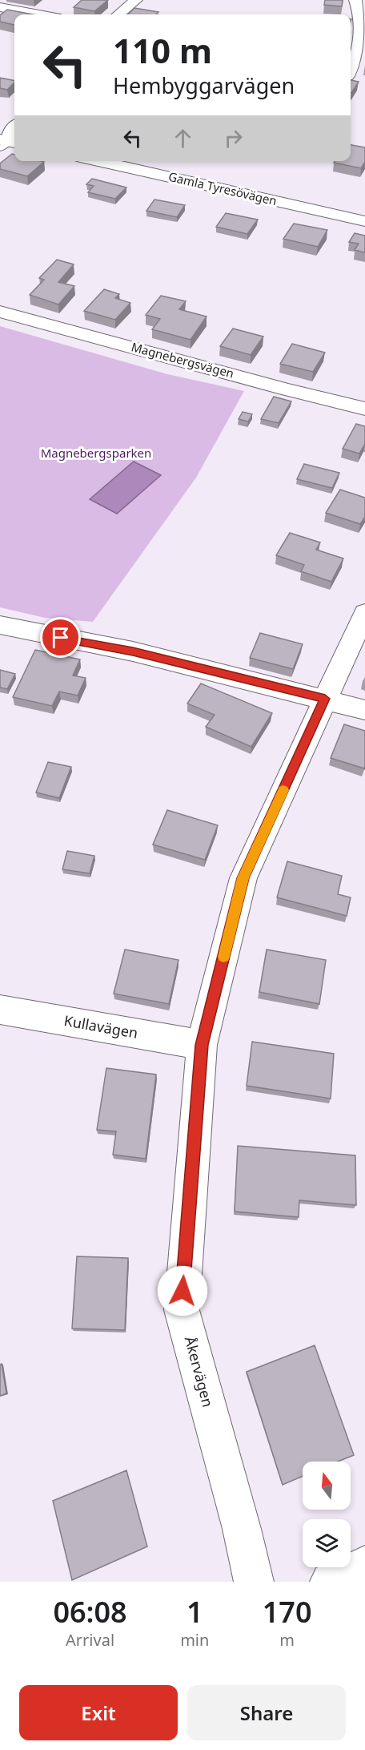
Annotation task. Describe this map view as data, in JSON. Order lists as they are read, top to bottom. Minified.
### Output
{"streets":{"street":["Gamla Tyresövägen","Magnebergsvägen","Kullavägen","Åkervägen"]},"crossings":[["Kullavägen","Åkervägen"]],"parks":["Magnebergsparken"],"north":"top","page":{"turn":["110 m","Hembyggarvägen"],"eta":["06:08","Arrival","1","min","170","m"],"buttons":["Exit","Share"]}}
